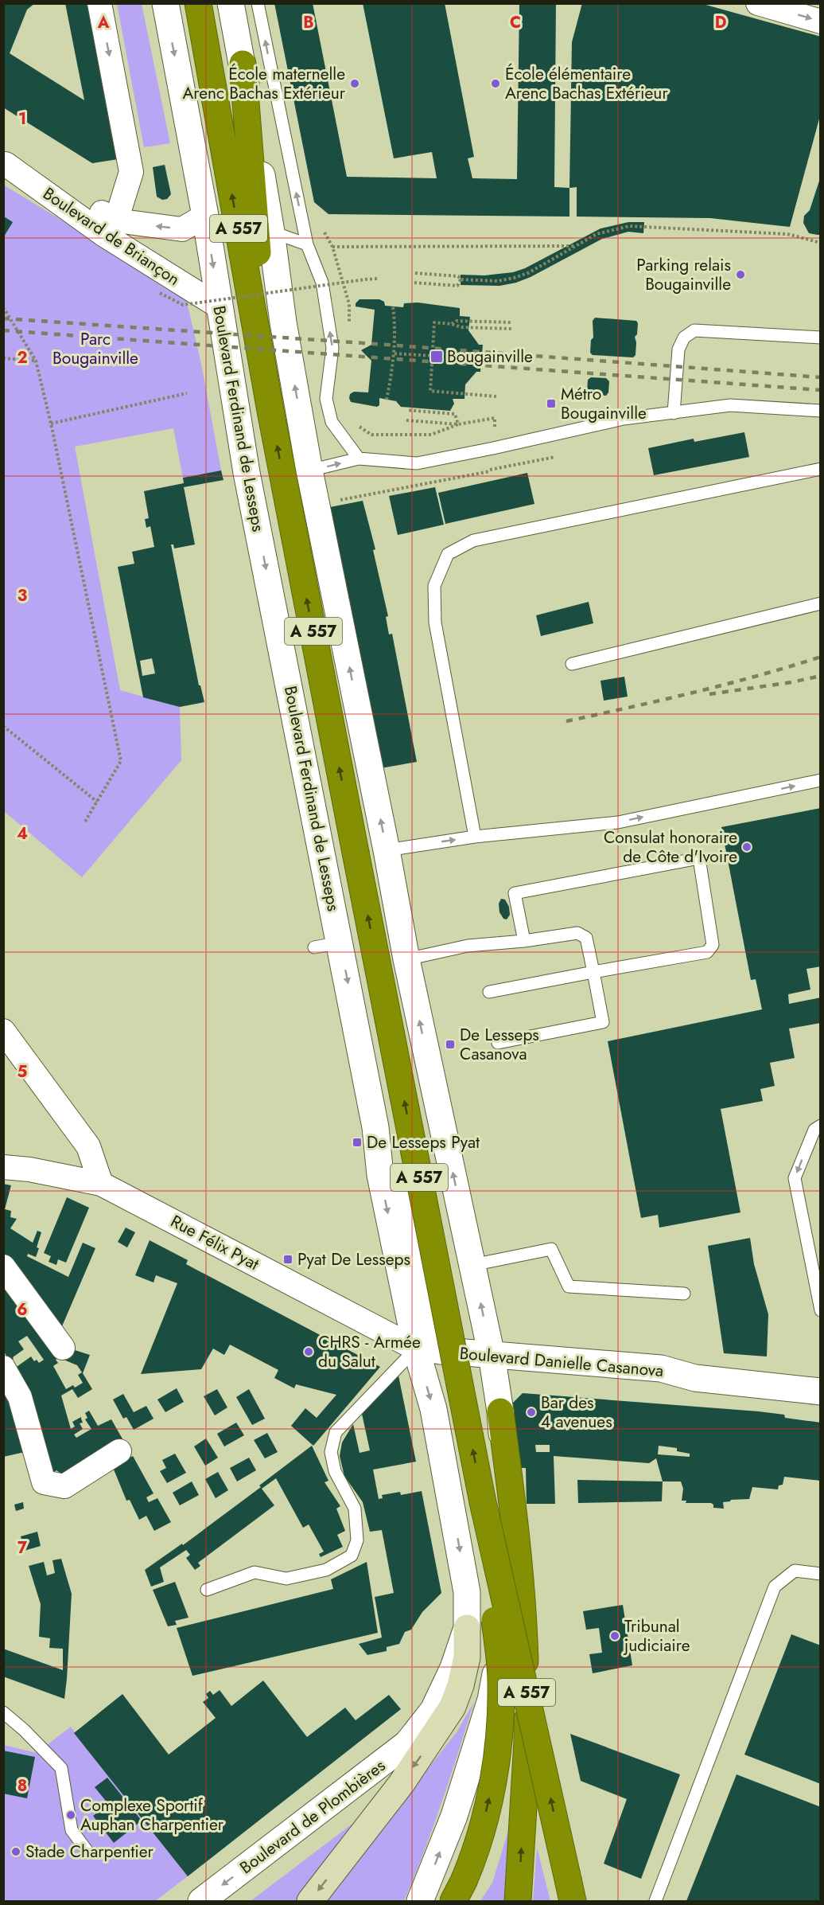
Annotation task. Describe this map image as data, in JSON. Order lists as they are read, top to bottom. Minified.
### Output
{"streets":{"highway":["A 557"],"street":["Boulevard de Briançon","Boulevard Ferdinand de Lesseps","Rue Félix Pyat","Boulevard Danielle Casanova","Boulevard de Plombières"]},"crossings":[["Boulevard de Briançon","Boulevard Ferdinand de Lesseps"],["Boulevard Ferdinand de Lesseps","Rue Félix Pyat"],["Boulevard Ferdinand de Lesseps","Boulevard Danielle Casanova"],["Boulevard Ferdinand de Lesseps","Boulevard de Plombières"],["Rue Félix Pyat","Boulevard Danielle Casanova"]],"one_way":["Boulevard de Plombières"],"parks":["Parc Bougainville"],"places":{"other":["École maternelle Arenc Bachas Extérieur","École élémentaire Arenc Bachas Extérieur","Parking relais Bougainville","Consulat honoraire de Côte d'Ivoire","CHRS - Armée du Salut","Bar des 4 avenues","Tribunal judiciaire","Complexe Sportif Auphan Charpentier","Stade Charpentier"],"transit":["Bougainville","Métro Bougainville","De Lesseps Casanova","De Lesseps Pyat","Pyat De Lesseps"]},"grid":{"columns":["A","B","C","D"],"rows":["1","2","3","4","5","6","7","8"]}}
